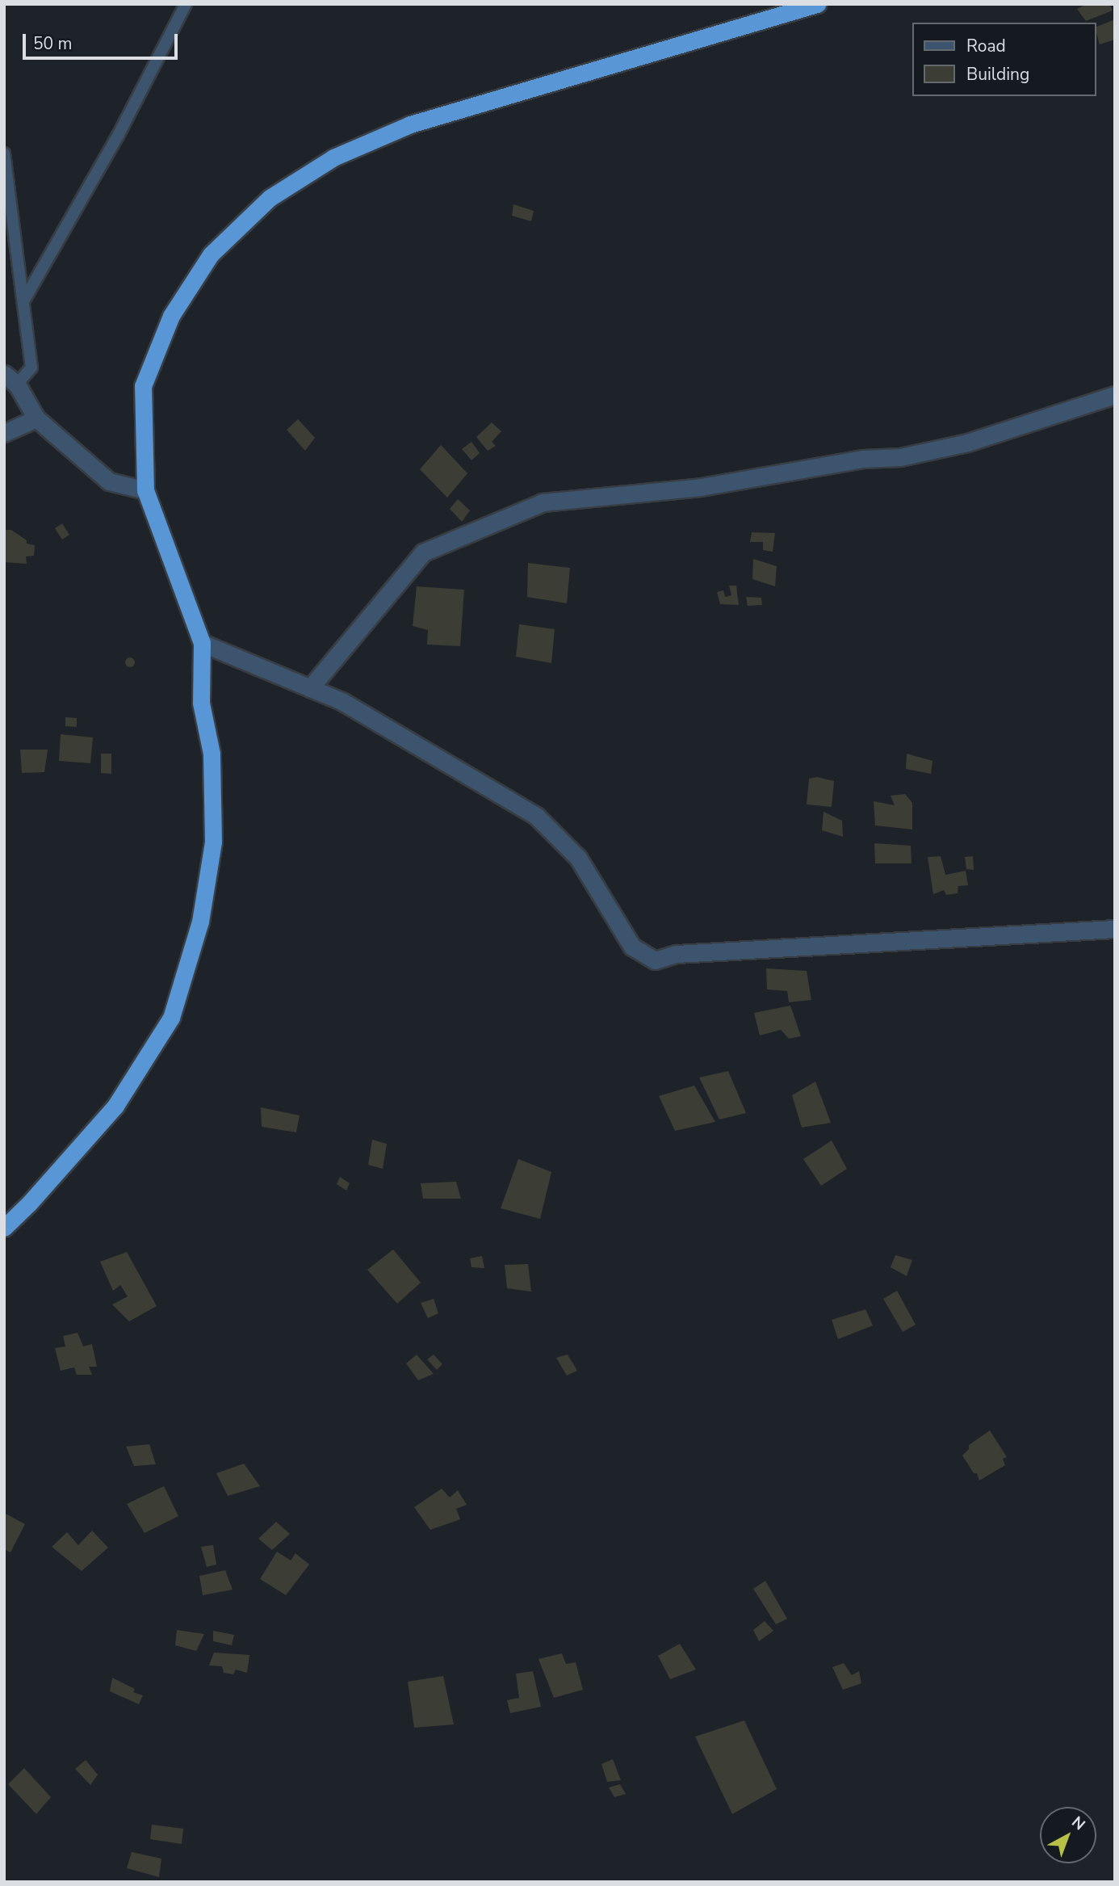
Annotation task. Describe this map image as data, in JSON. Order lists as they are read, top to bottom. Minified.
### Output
{"legend":["Road","Building"],"scale_bar":"50 m","north":"top right"}
